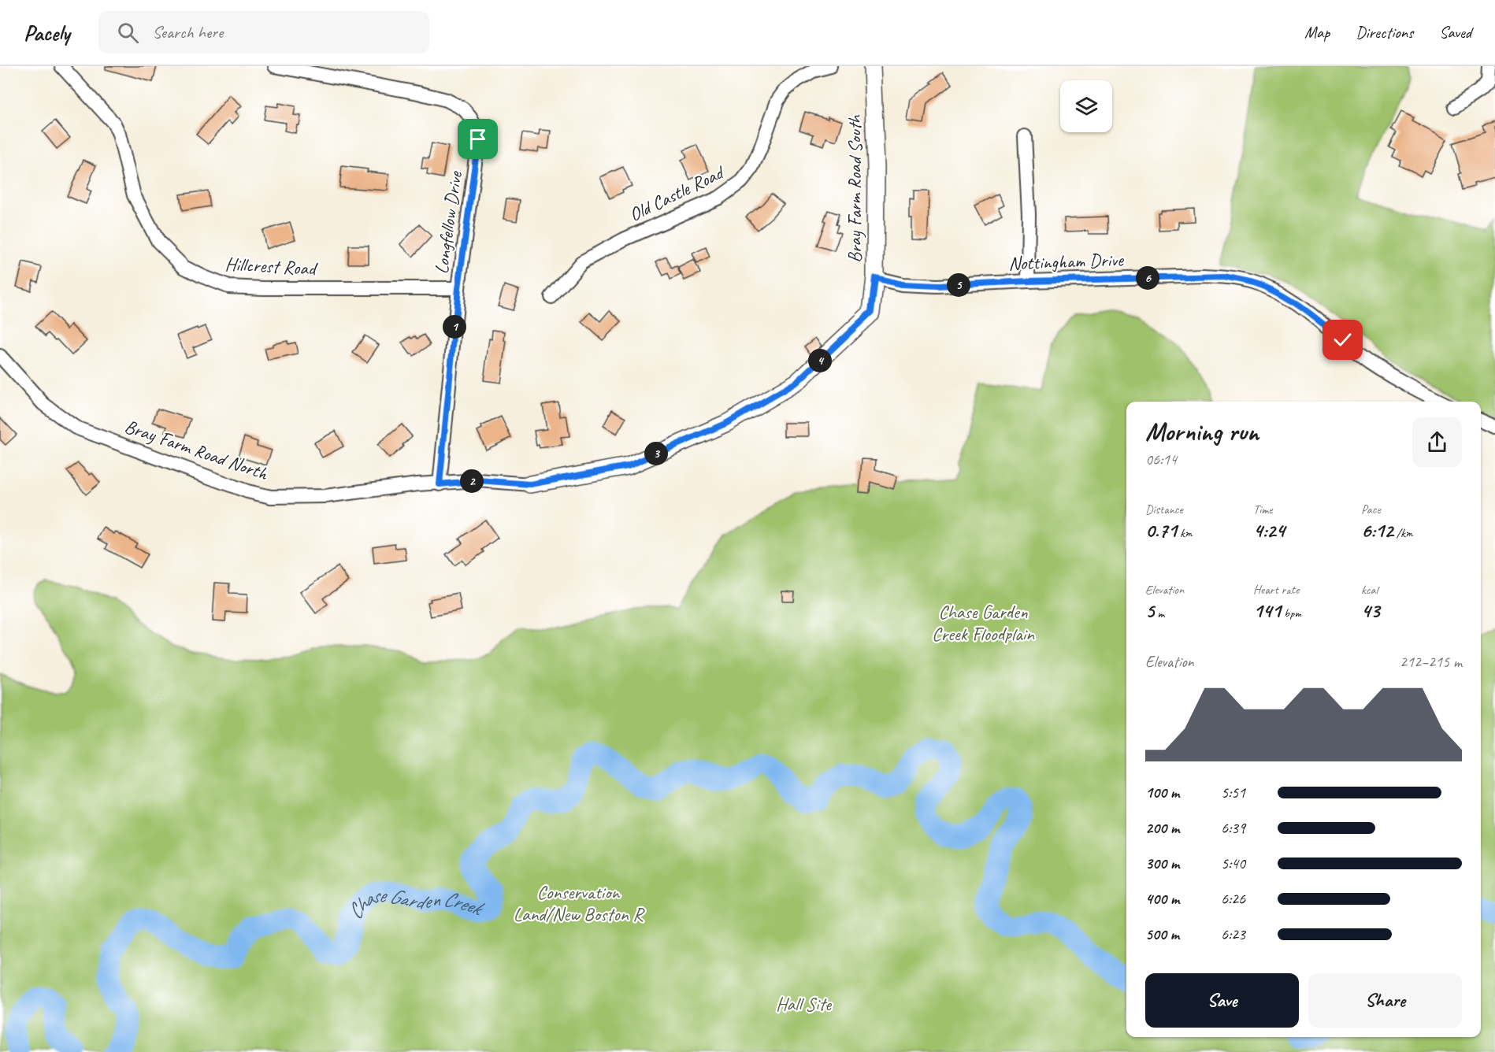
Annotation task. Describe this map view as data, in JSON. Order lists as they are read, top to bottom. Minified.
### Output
{"streets":{"street":["Bray Farm Road South","Old Castle Road","Longfellow Drive","Nottingham Drive","Hillcrest Road","Bray Farm Road North"]},"crossings":[["Bray Farm Road South","Nottingham Drive"],["Bray Farm Road South","Bray Farm Road North"],["Longfellow Drive","Hillcrest Road"],["Longfellow Drive","Bray Farm Road North"]],"water":["Chase Garden Creek"],"parks":["Chase Garden Creek Floodplain","Conservation Land/New Boston R","Hall Site"],"page":{"header":"Pacely","search":"Search here","nav":["Map","Directions","Saved"],"pins":["6","5","1","4","3","2"],"heading":["Morning run","06:14"],"stats":[["Distance","0.71 km"],["Time","4:24"],["Pace","6:12 /km"],["Elevation","5 m"],["Heart rate","141 bpm"],["kcal","43"]],"chart":["Elevation","212–215 m"],"list":[{"name":"100 m","note":"5:51"},{"name":"200 m","note":"6:39"},{"name":"300 m","note":"5:40"},{"name":"400 m","note":"6:26"},{"name":"500 m","note":"6:23"}],"buttons":["Save","Share"]}}
